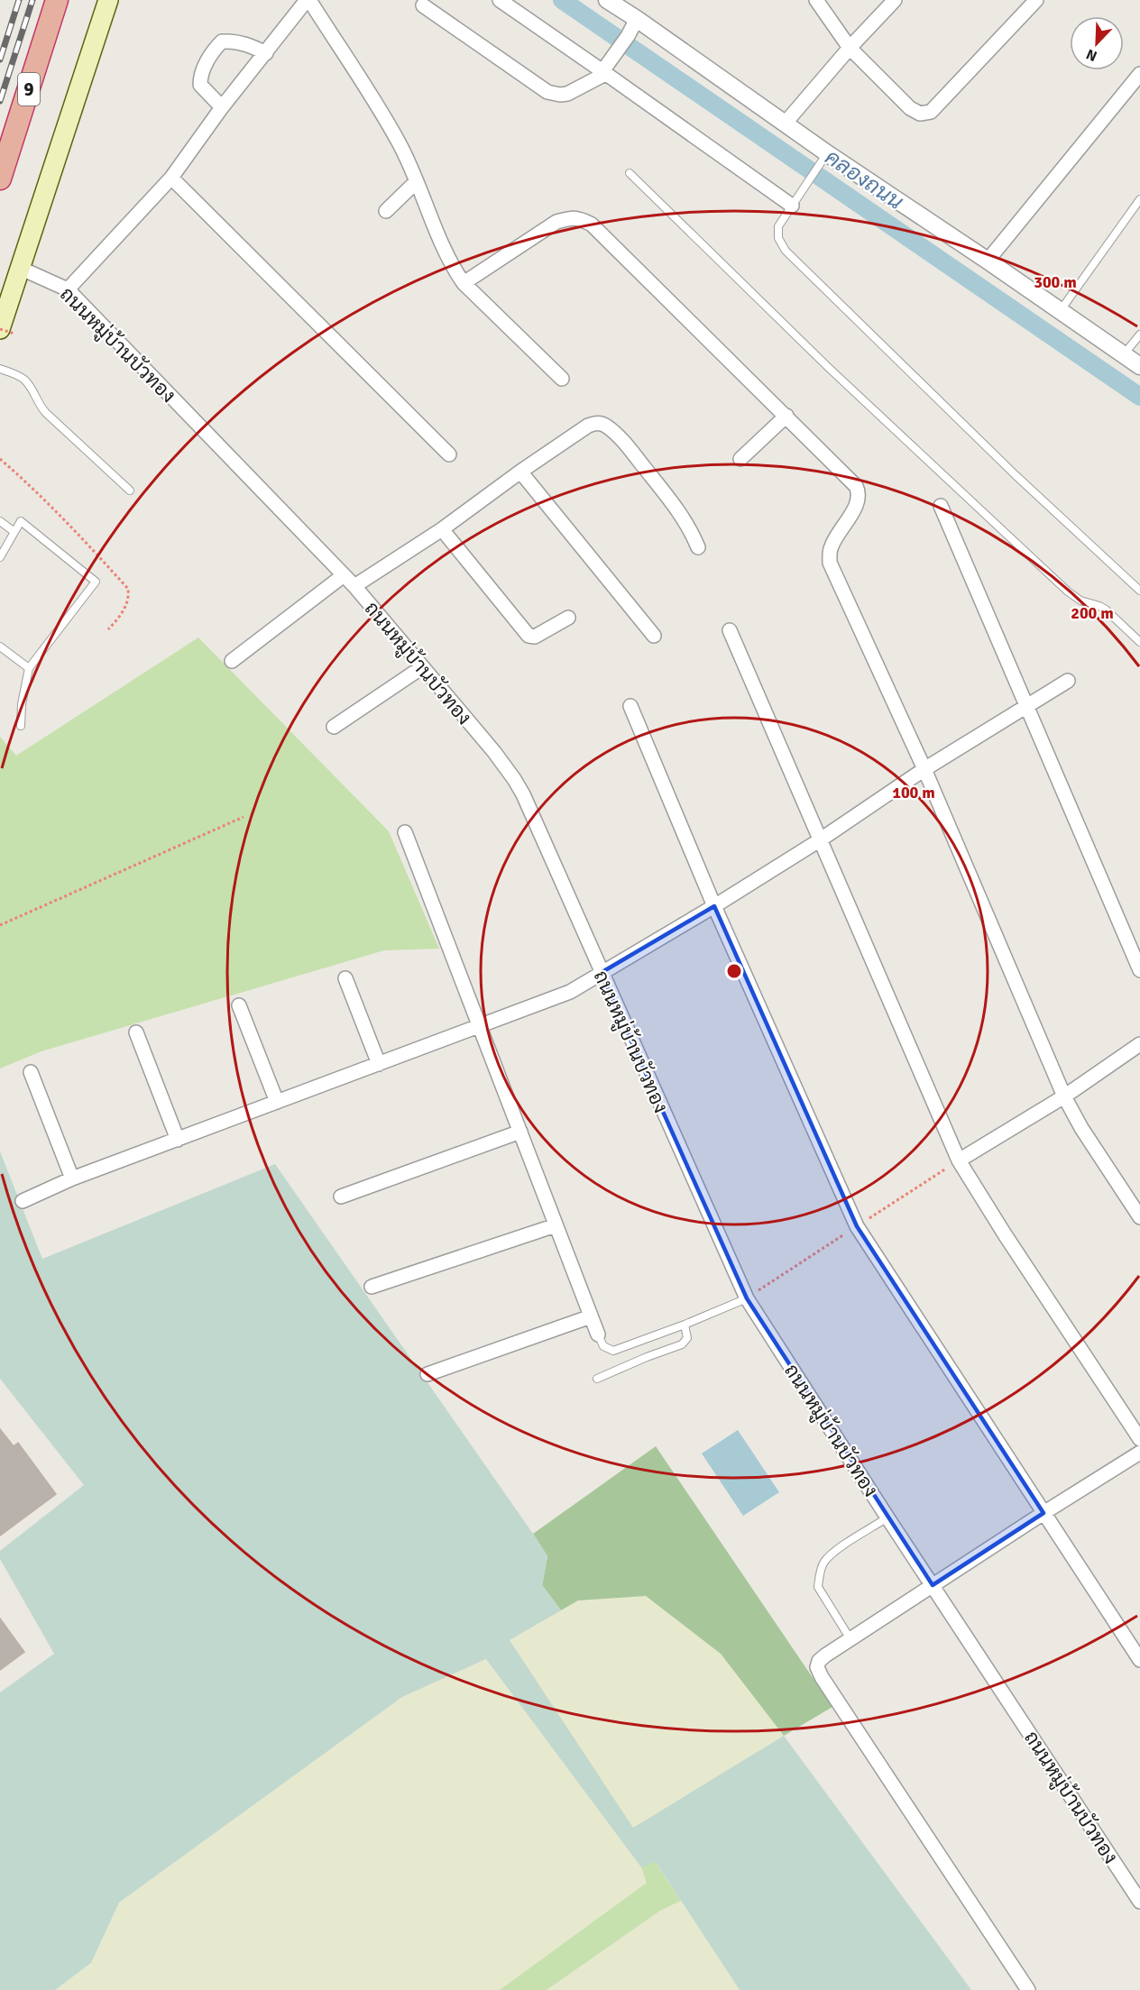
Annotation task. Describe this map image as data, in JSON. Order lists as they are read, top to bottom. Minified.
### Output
{"streets":{"highway":["9"],"street":["ถนนหมู่บ้านบัวทอง"]},"water":["คลองถนน"],"north":"bottom left","rings":["300 m","200 m","100 m"]}
